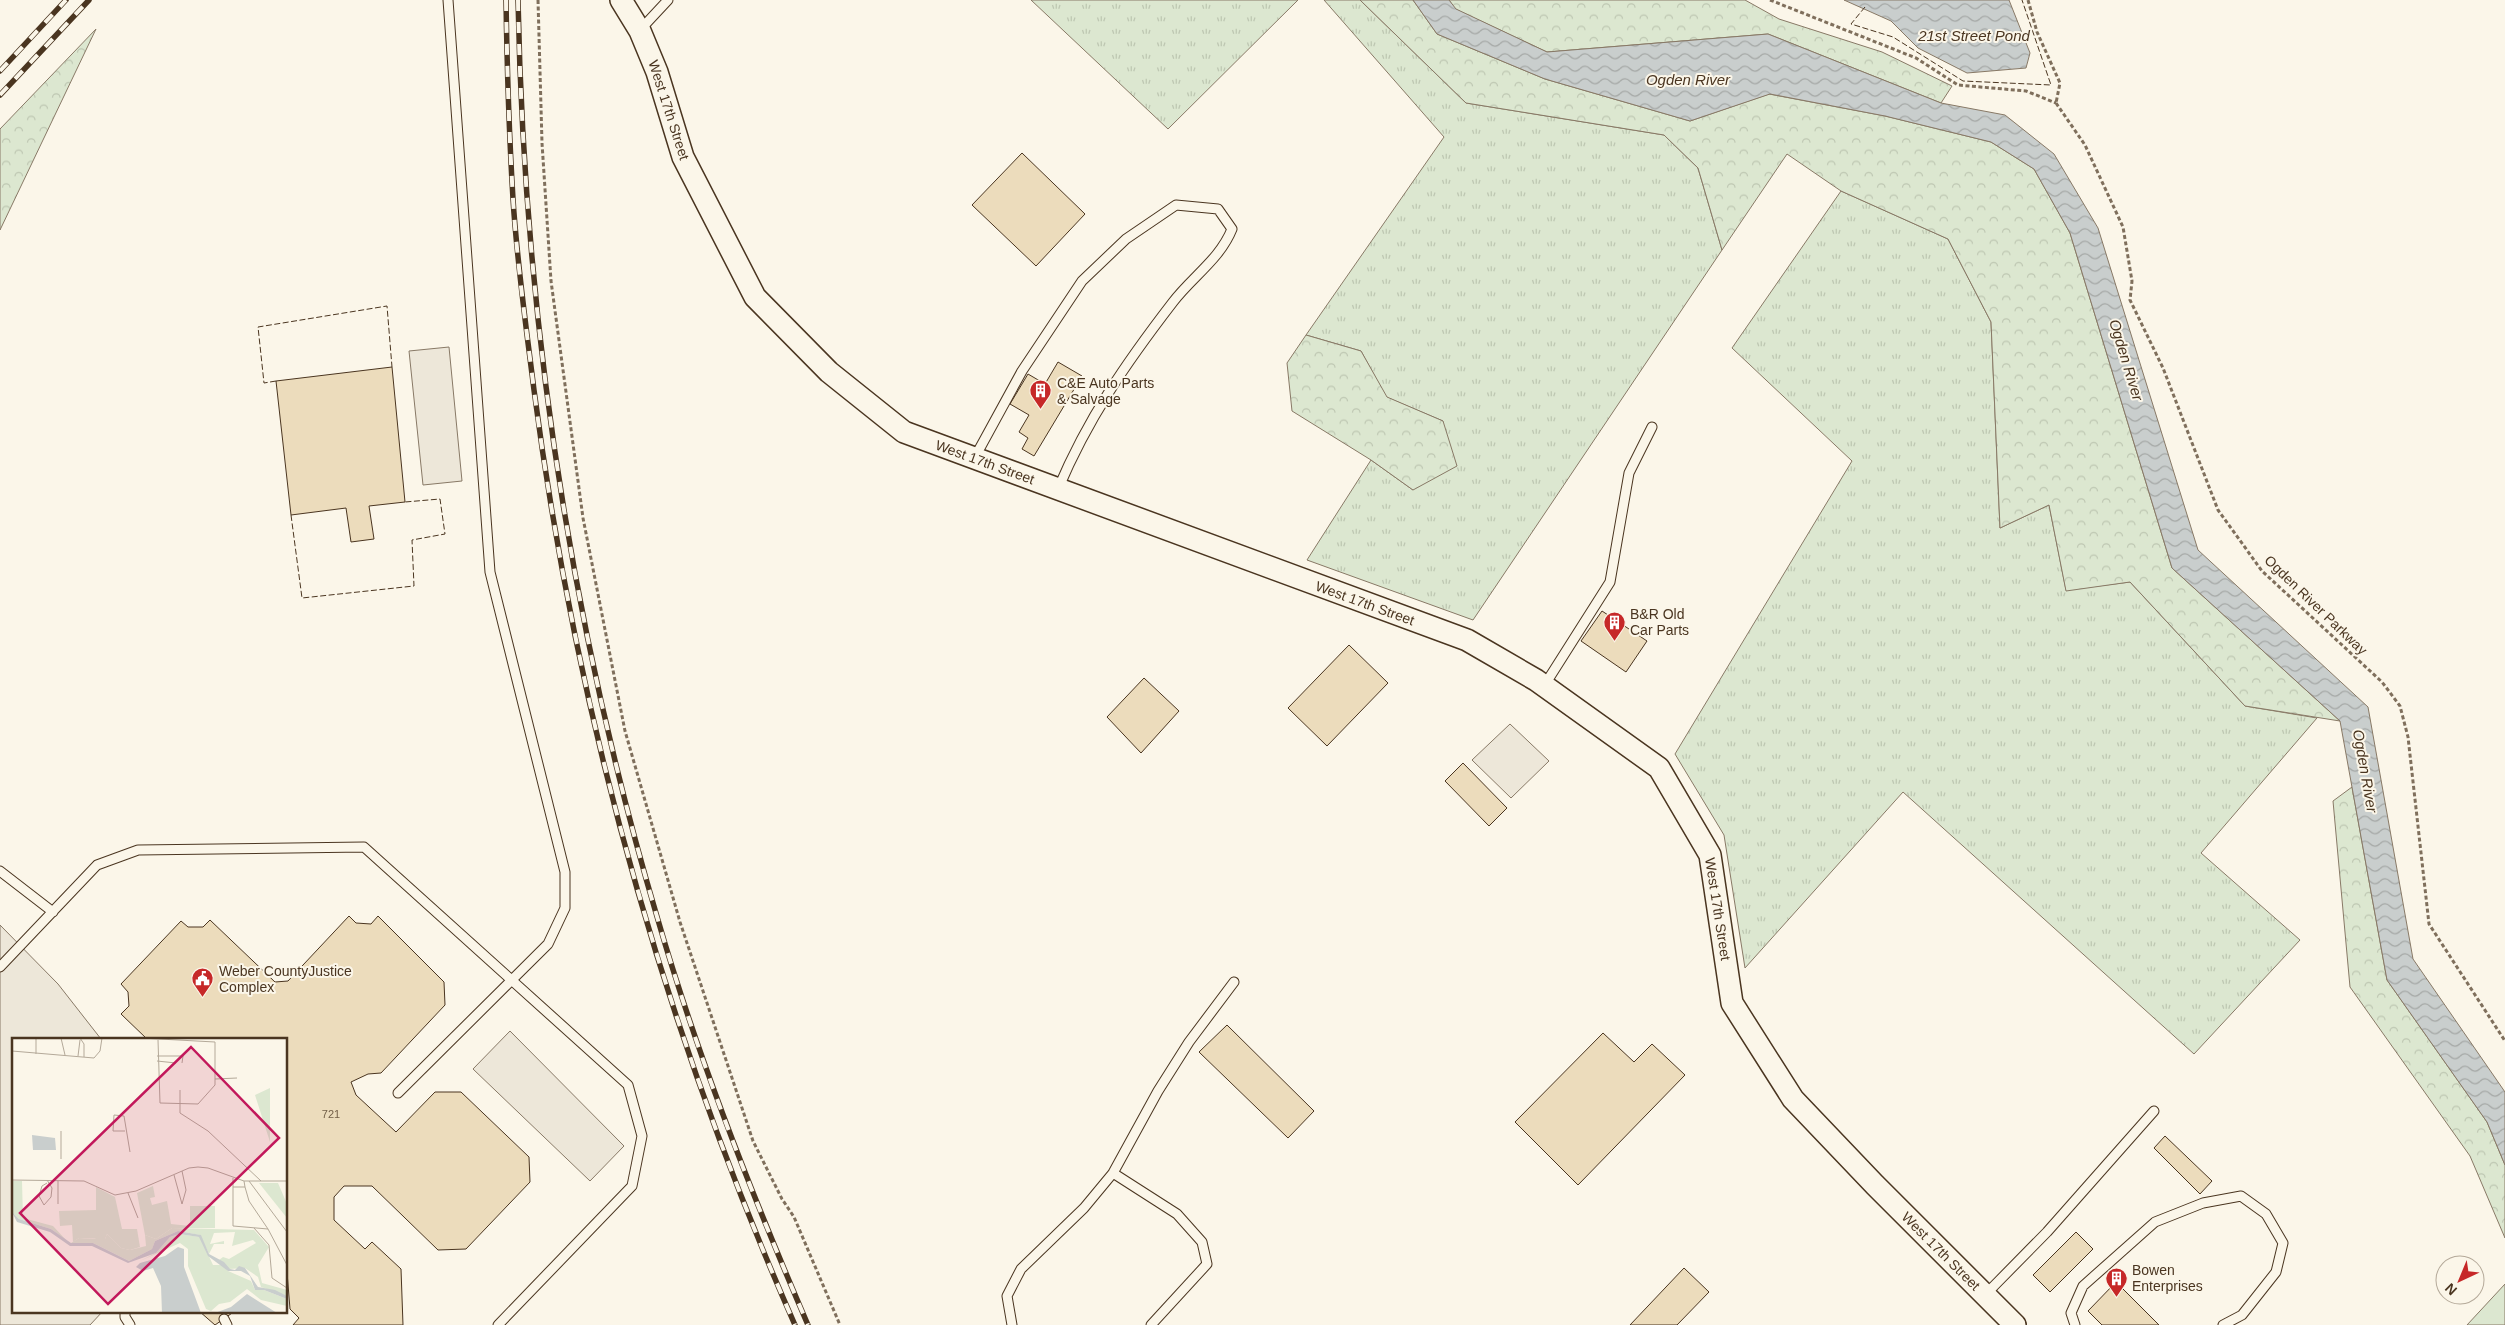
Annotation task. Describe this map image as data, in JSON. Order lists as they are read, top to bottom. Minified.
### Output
{"streets":{"street":["West 17th Street"],"path":["Ogden River Parkway"]},"water":["21st Street Pond","Ogden River"],"places":{"building":["C&E Auto Parts & Salvage","B&R Old Car Parts","Bowen Enterprises"],"public building":["Weber CountyJustice Complex"]},"house_numbers":["721"],"north":"bottom left"}
